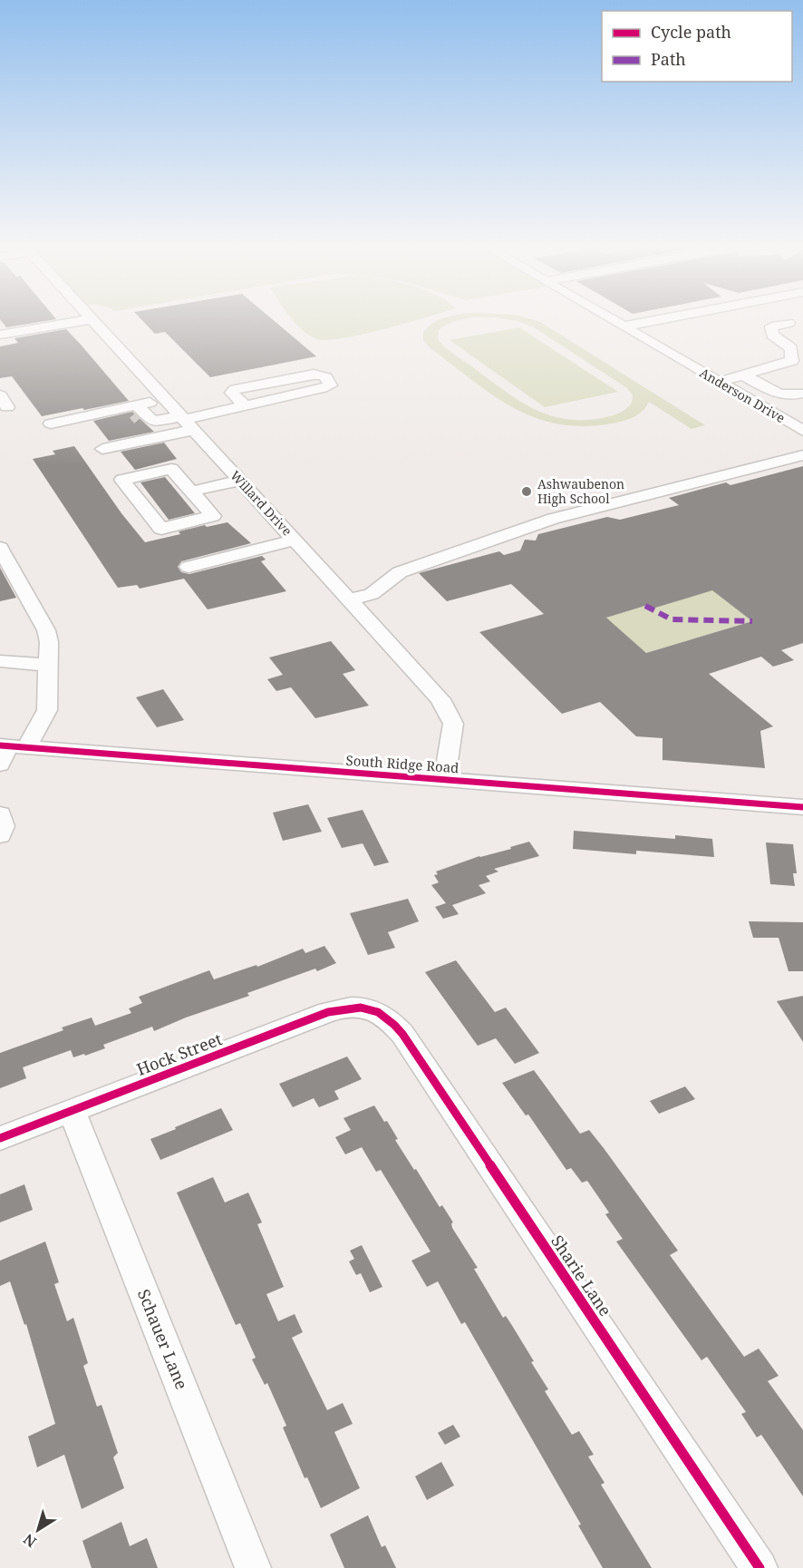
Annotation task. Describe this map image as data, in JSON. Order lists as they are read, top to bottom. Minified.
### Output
{"streets":{"street":["Anderson Drive","Willard Drive","South Ridge Road","Hock Street","Sharie Lane","Schauer Lane"]},"crossings":[["Willard Drive","South Ridge Road"],["Hock Street","Sharie Lane"],["Hock Street","Schauer Lane"]],"places":["Ashwaubenon High School"],"legend":["Cycle path","Path"],"north":"bottom left"}
